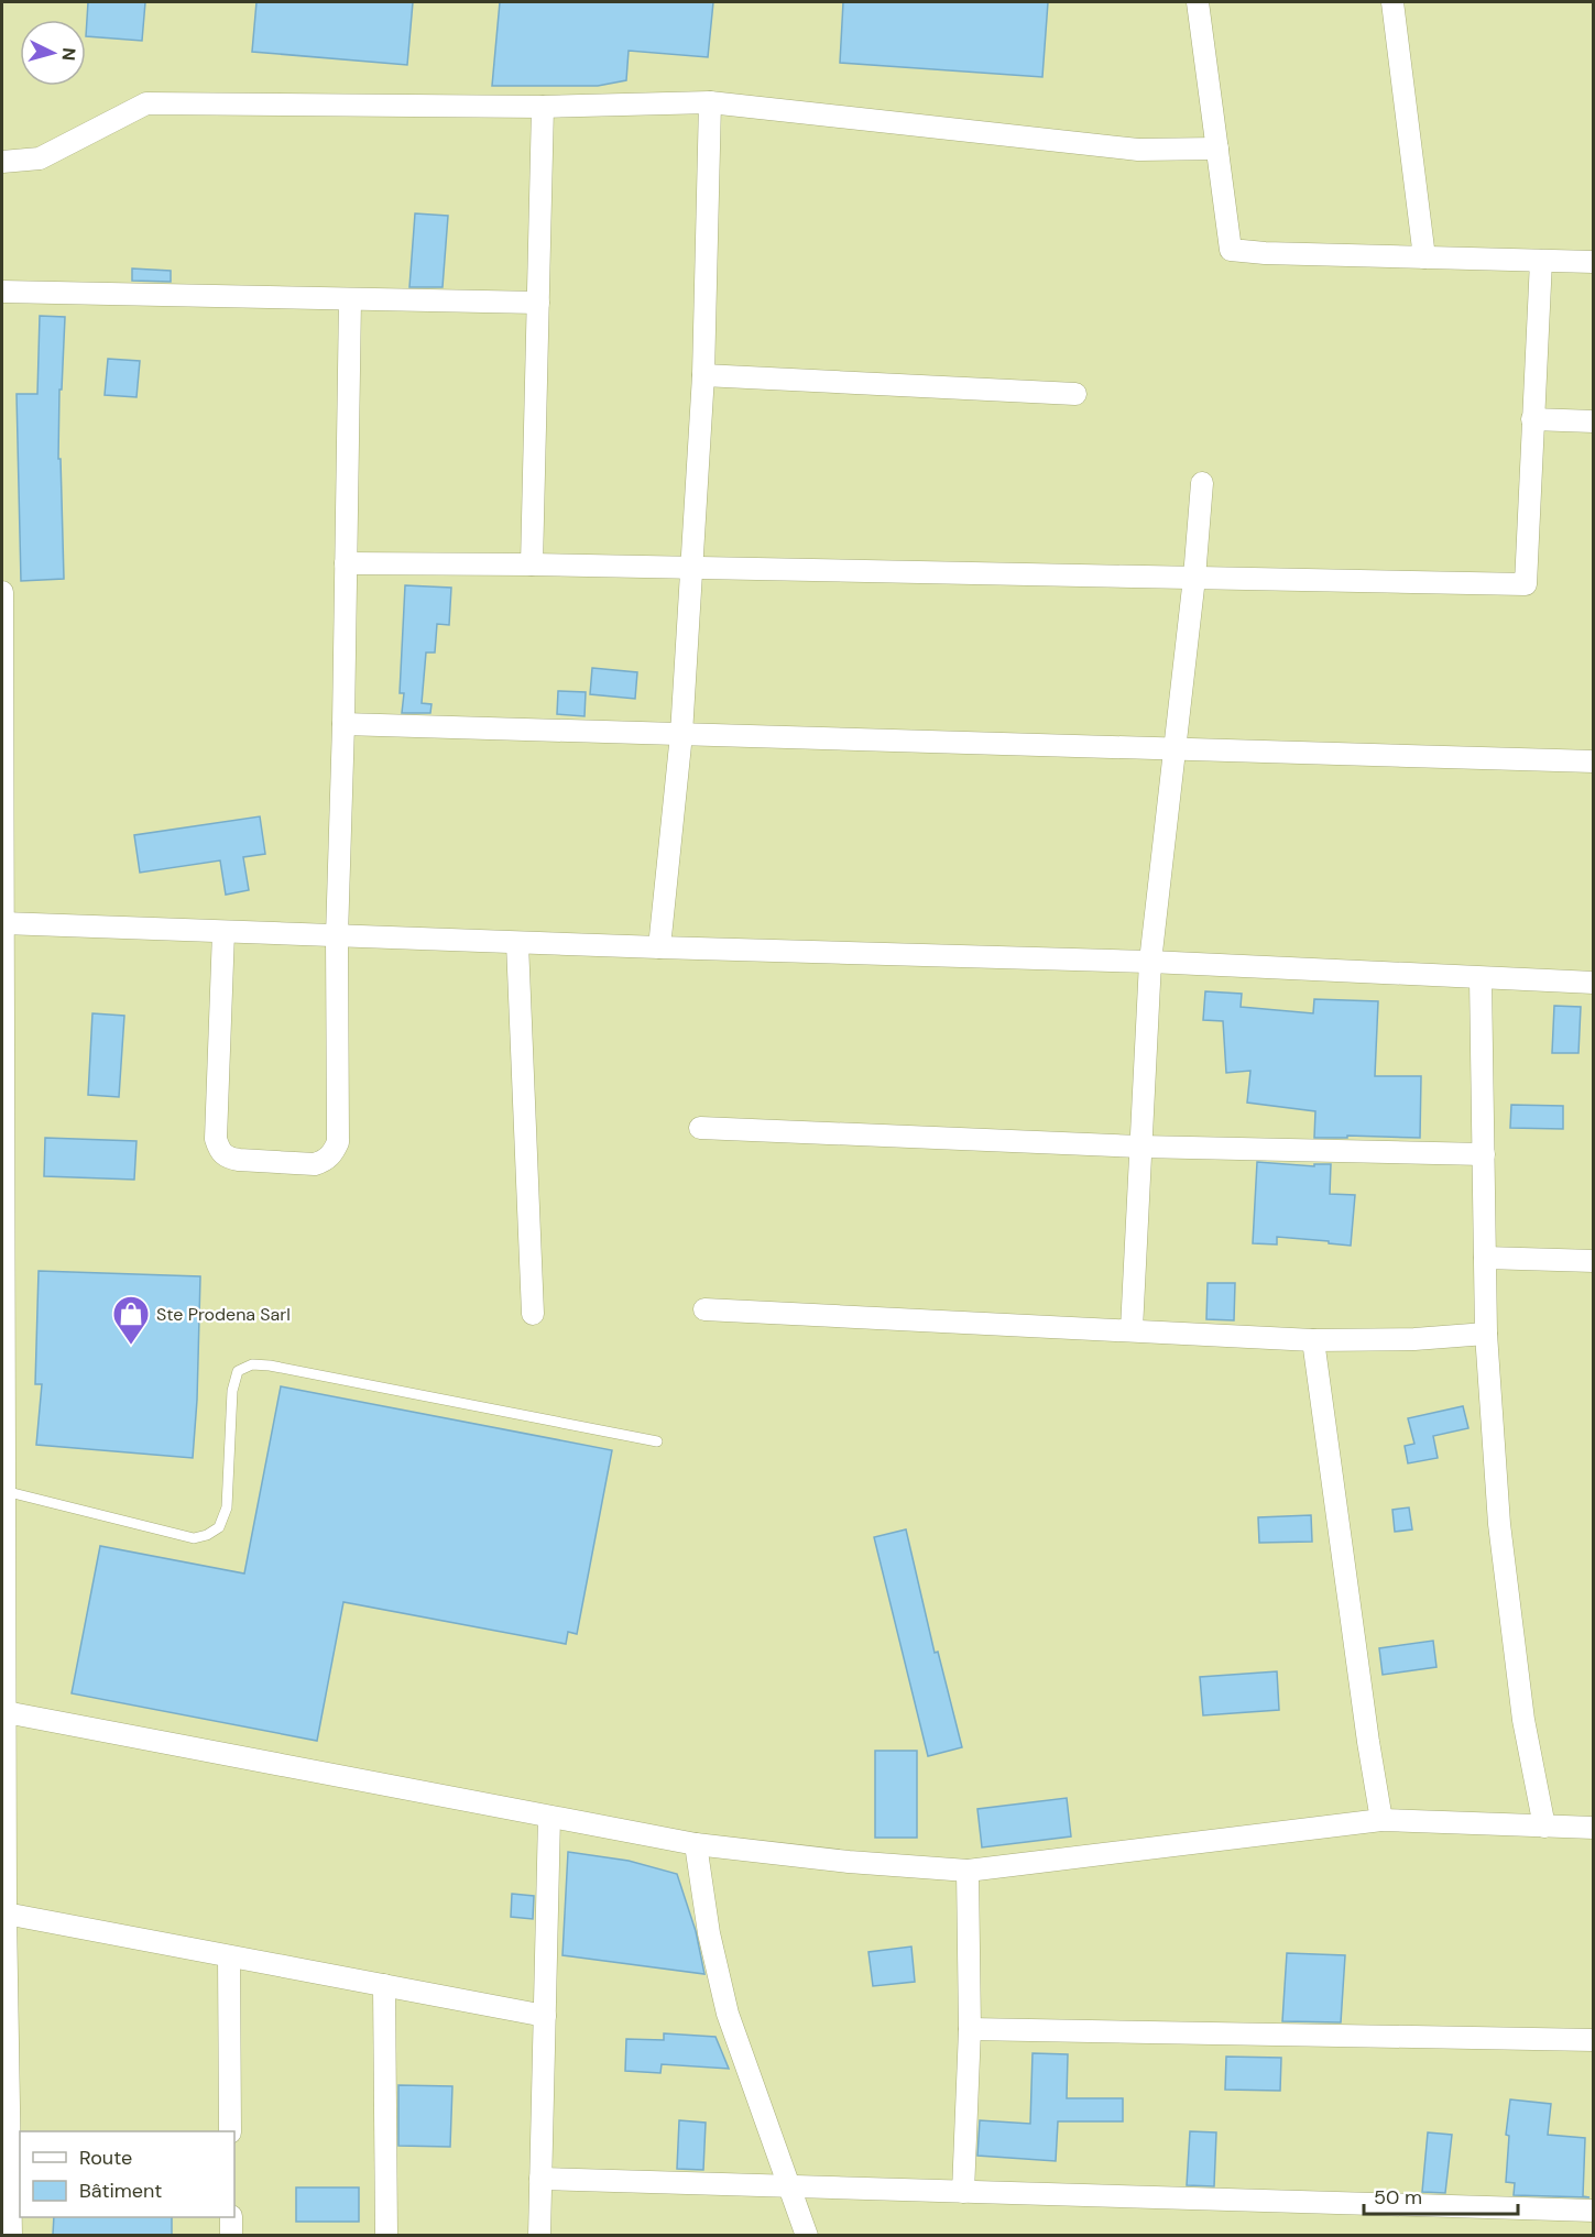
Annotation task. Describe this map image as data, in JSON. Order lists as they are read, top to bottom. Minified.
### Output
{"places":{"shop":["Ste Prodena Sarl"]},"legend":["Route","Bâtiment"],"scale_bar":"50 m","north":"right"}
